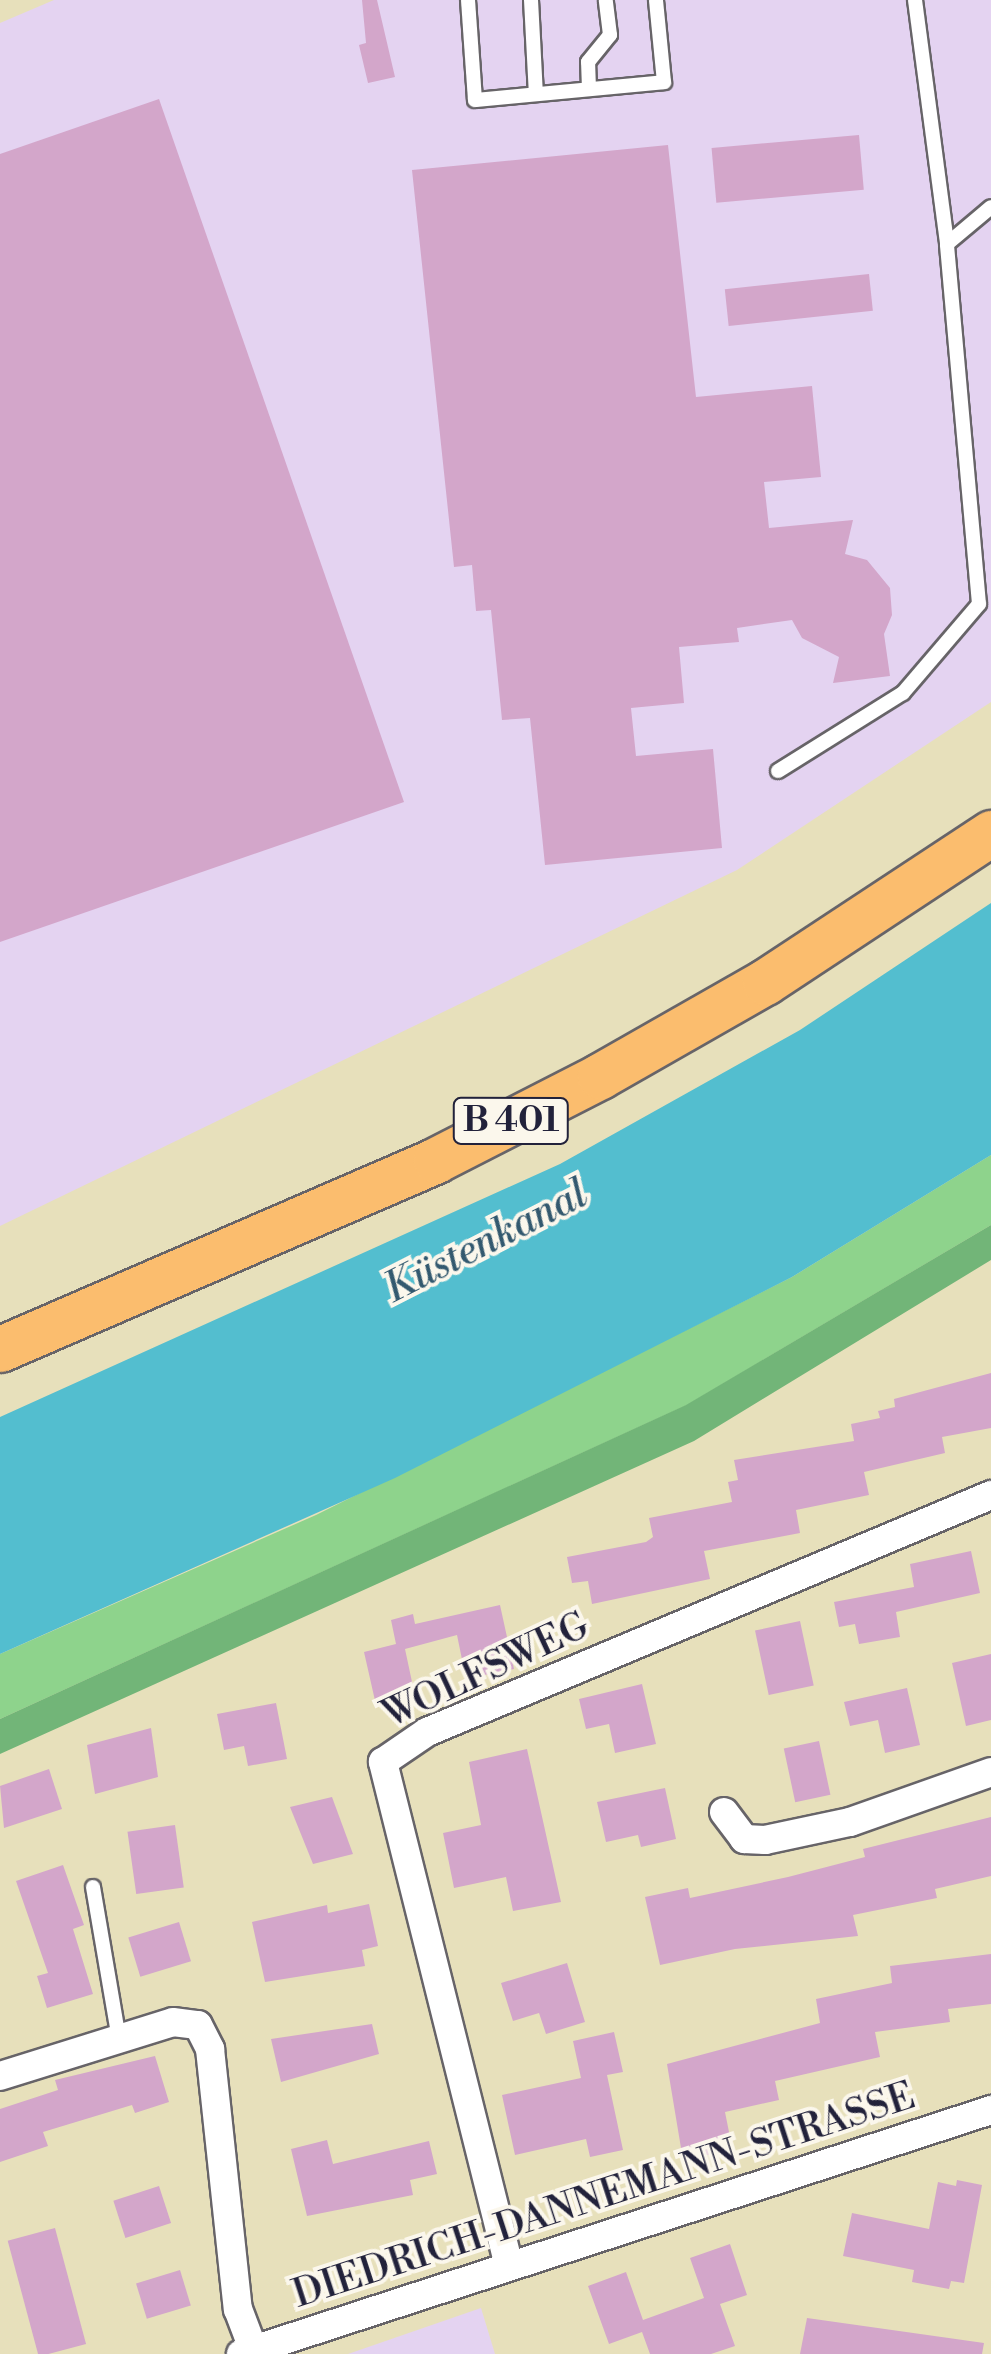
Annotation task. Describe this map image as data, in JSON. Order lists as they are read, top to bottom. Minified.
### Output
{"streets":{"main road":["B 401"],"street":["WOLFSWEG","DIEDRICH-DANNEMANN-STRASSE"]},"crossings":[["WOLFSWEG","DIEDRICH-DANNEMANN-STRASSE"]],"water":["Küstenkanal"]}
